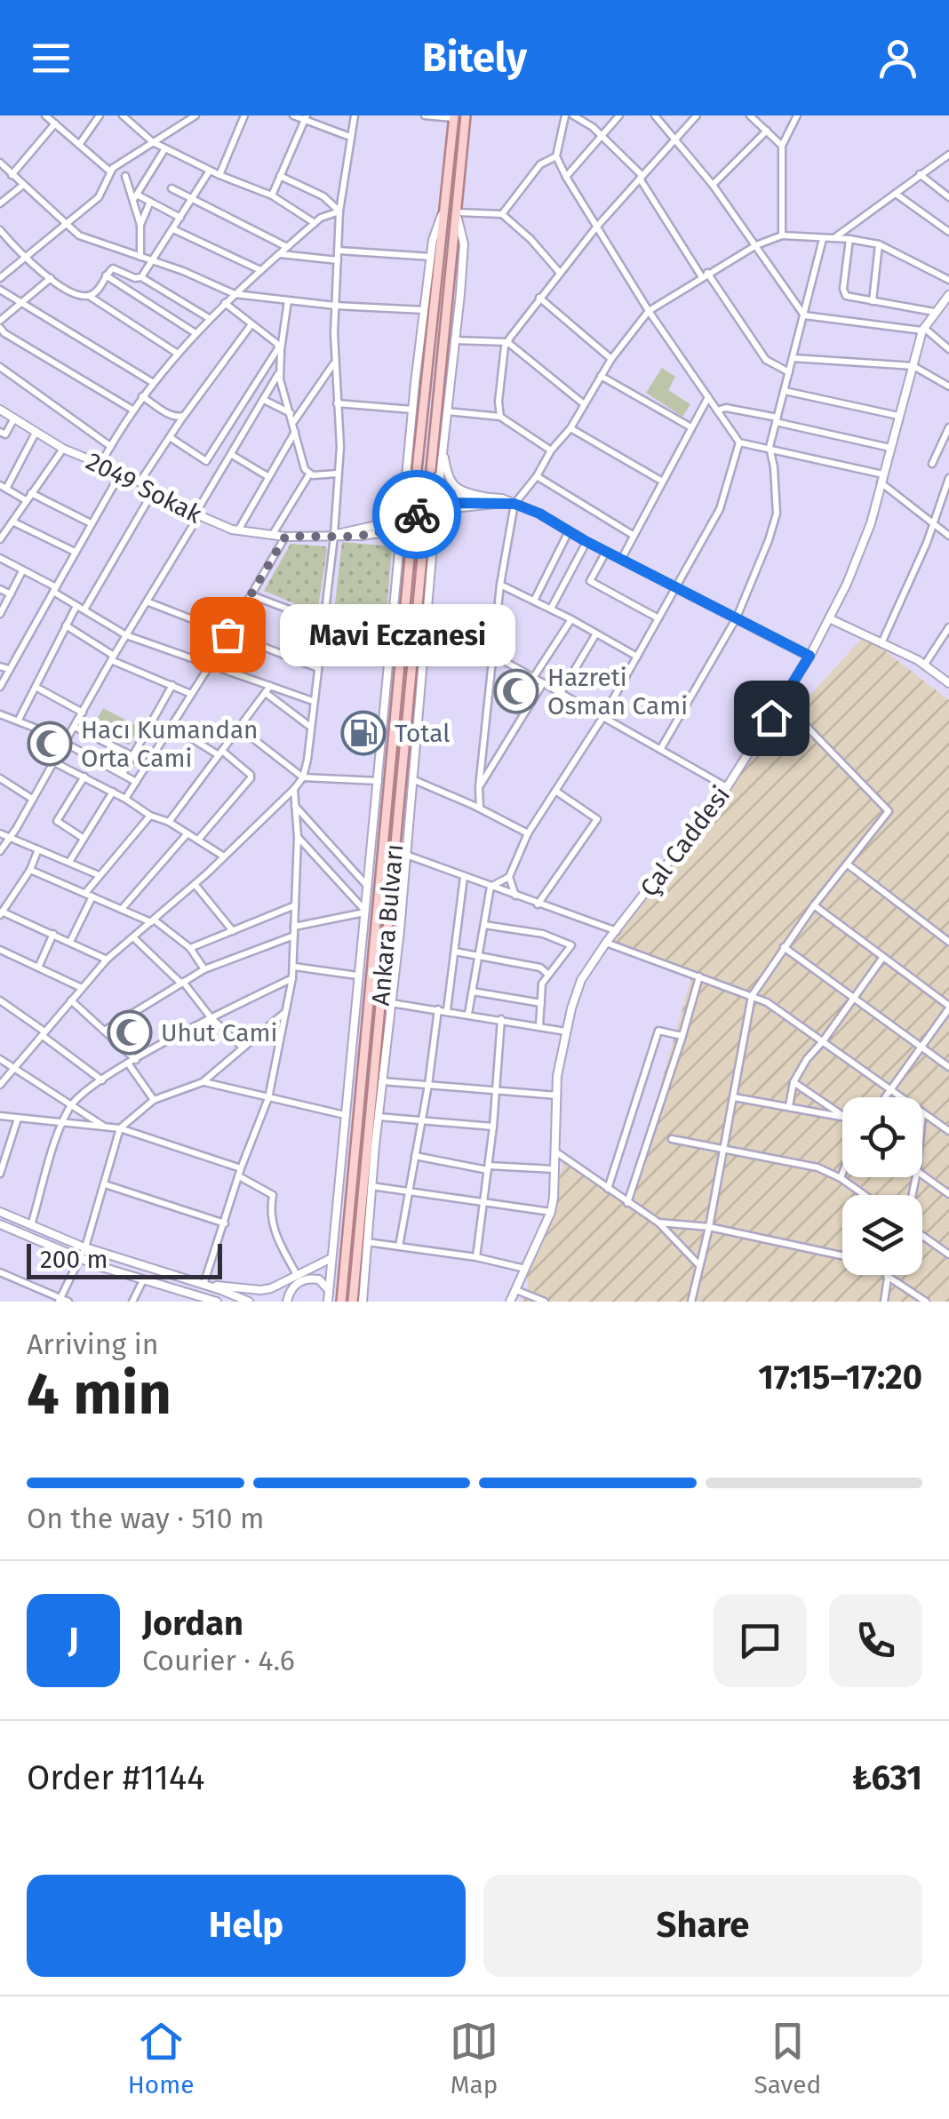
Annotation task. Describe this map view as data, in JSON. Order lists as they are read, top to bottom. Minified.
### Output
{"streets":{"main road":["2049 Sokak","Çal Caddesi","Ankara Bulvarı"]},"places":{"other":["Mavi Eczanesi"],"mosque":["Hazreti Osman Cami","Hacı Kumandan Orta Cami","Uhut Cami"],"fuel station":["Total"]},"scale_bar":"200 m","page":{"header":"Bitely","bubble":"Mavi Eczanesi","scale":"200 m","heading":["4 min","Arriving in","17:15–17:20"],"panel":["Jordan","Courier · 4.6","Order #1144","₺631"],"bar":"On the way · 510 m","round":"J","buttons":["Help","Share"],"tabs":["Home","Map","Saved"]}}
